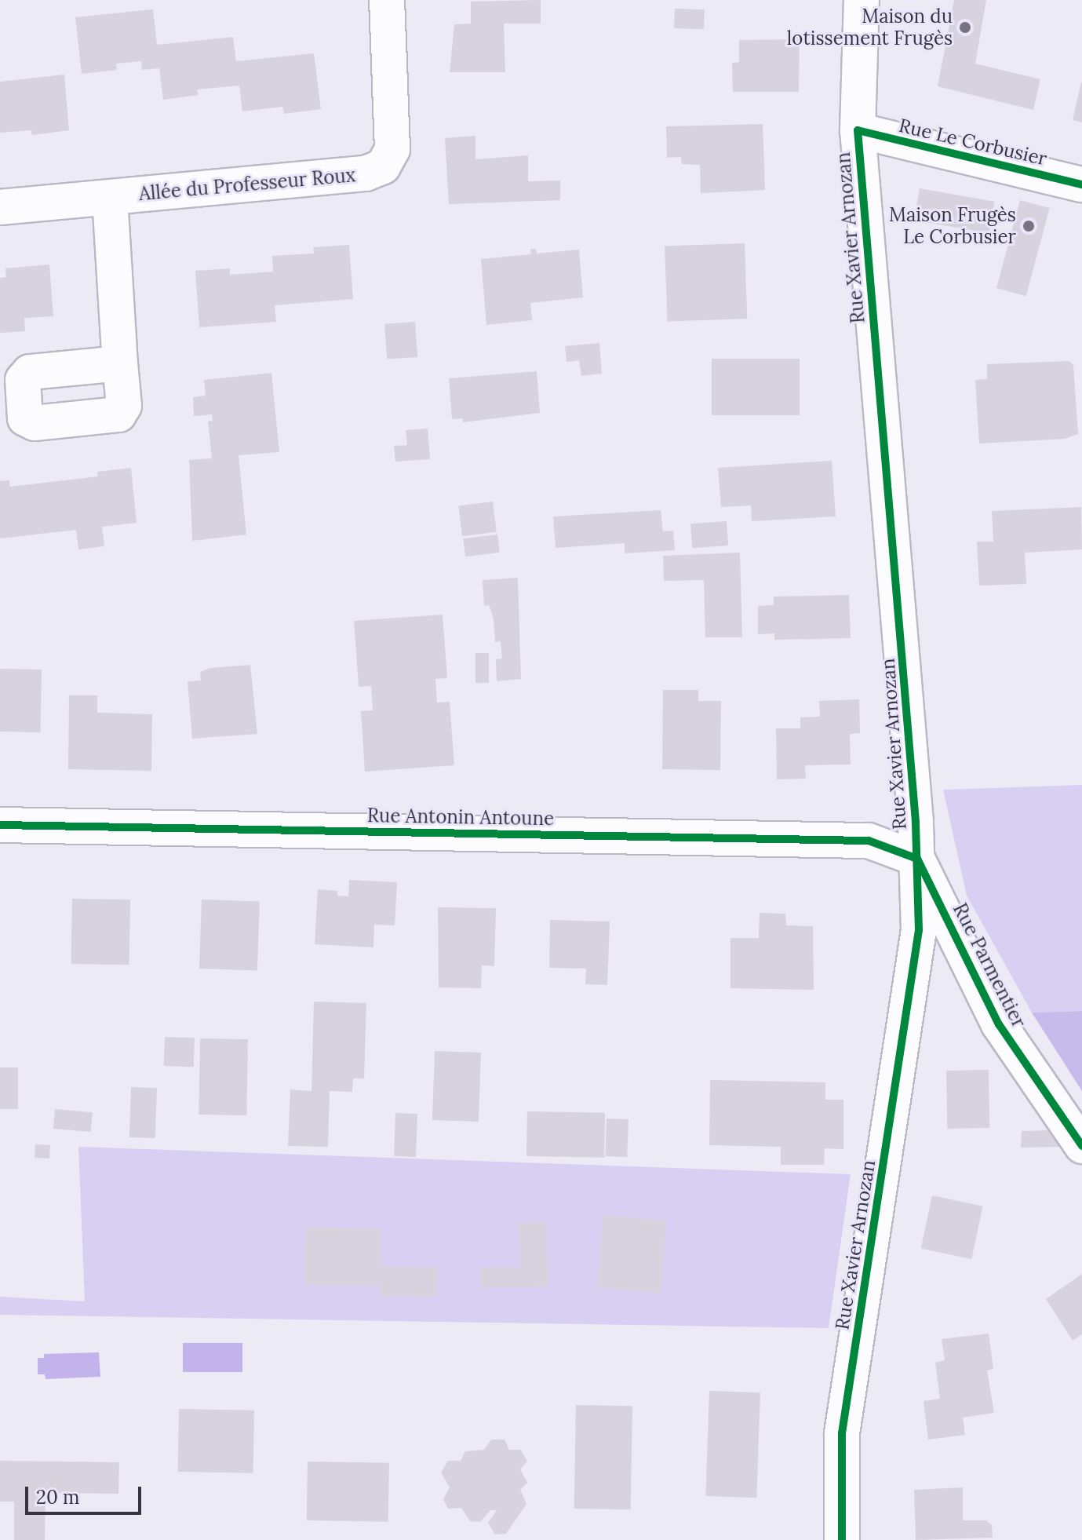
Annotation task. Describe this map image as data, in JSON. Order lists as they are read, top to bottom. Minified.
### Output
{"streets":{"street":["Rue Le Corbusier","Allée du Professeur Roux","Rue Xavier Arnozan","Rue Antonin Antoune","Rue Parmentier"]},"crossings":[["Rue Le Corbusier","Rue Xavier Arnozan"],["Rue Xavier Arnozan","Rue Antonin Antoune"],["Rue Xavier Arnozan","Rue Parmentier"],["Rue Antonin Antoune","Rue Parmentier"]],"places":["Maison du lotissement Frugès","Maison Frugès Le Corbusier"],"scale_bar":"20 m"}
